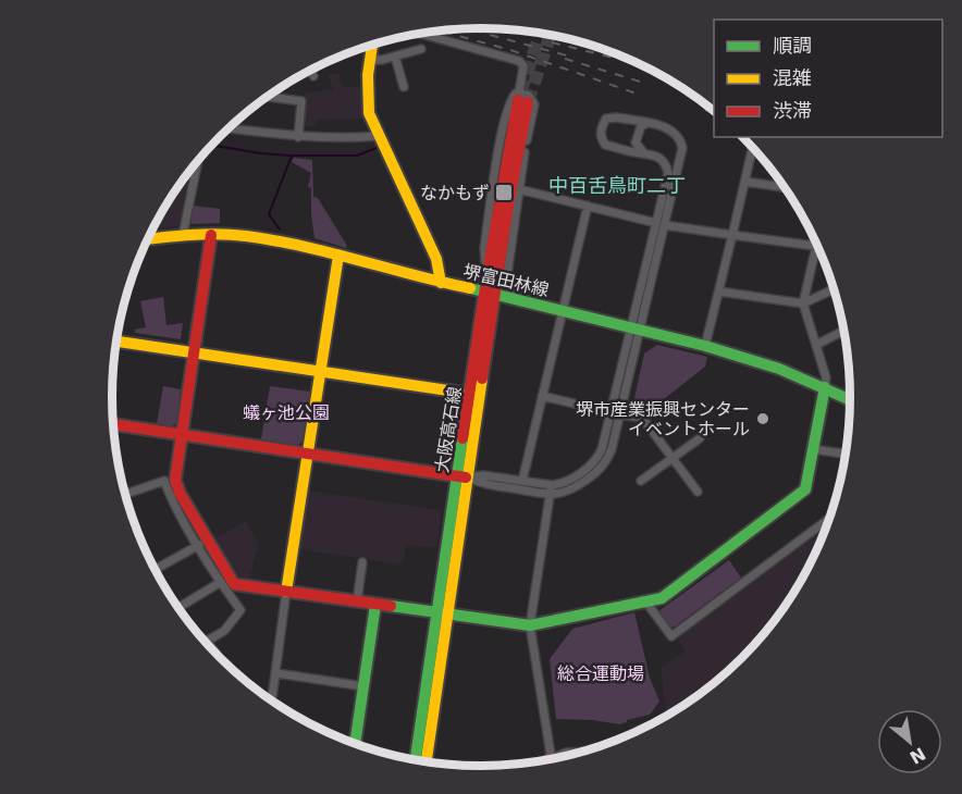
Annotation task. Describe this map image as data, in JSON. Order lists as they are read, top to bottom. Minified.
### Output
{"streets":{"street":["堺富田林線","大阪高石線"]},"crossings":[["堺富田林線","大阪高石線"]],"districts":["中百舌鳥町二丁"],"parks":["蟻ヶ池公園","総合運動場"],"places":{"transit":["なかもず"],"other":["堺市産業振興センター イベントホール"]},"legend":["順調","混雑","渋滞"],"north":"bottom right"}
